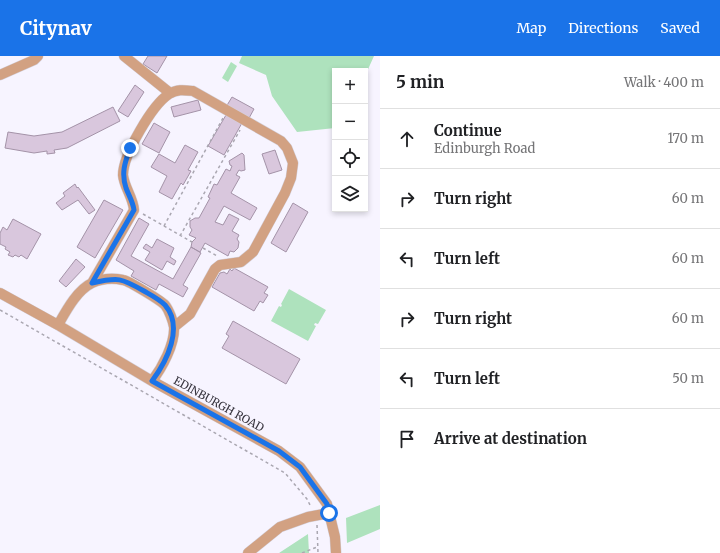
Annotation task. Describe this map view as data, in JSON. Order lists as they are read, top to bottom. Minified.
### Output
{"streets":{"street":["EDINBURGH ROAD"]},"page":{"header":"Citynav","nav":["Map","Directions","Saved"],"heading":["5 min","Walk · 400 m"],"map_buttons":["+","−"],"list":[["Continue","Edinburgh Road","170 m"],["Turn right","60 m"],["Turn left","60 m"],["Turn right","60 m"],["Turn left","50 m"],"Arrive at destination"]}}
